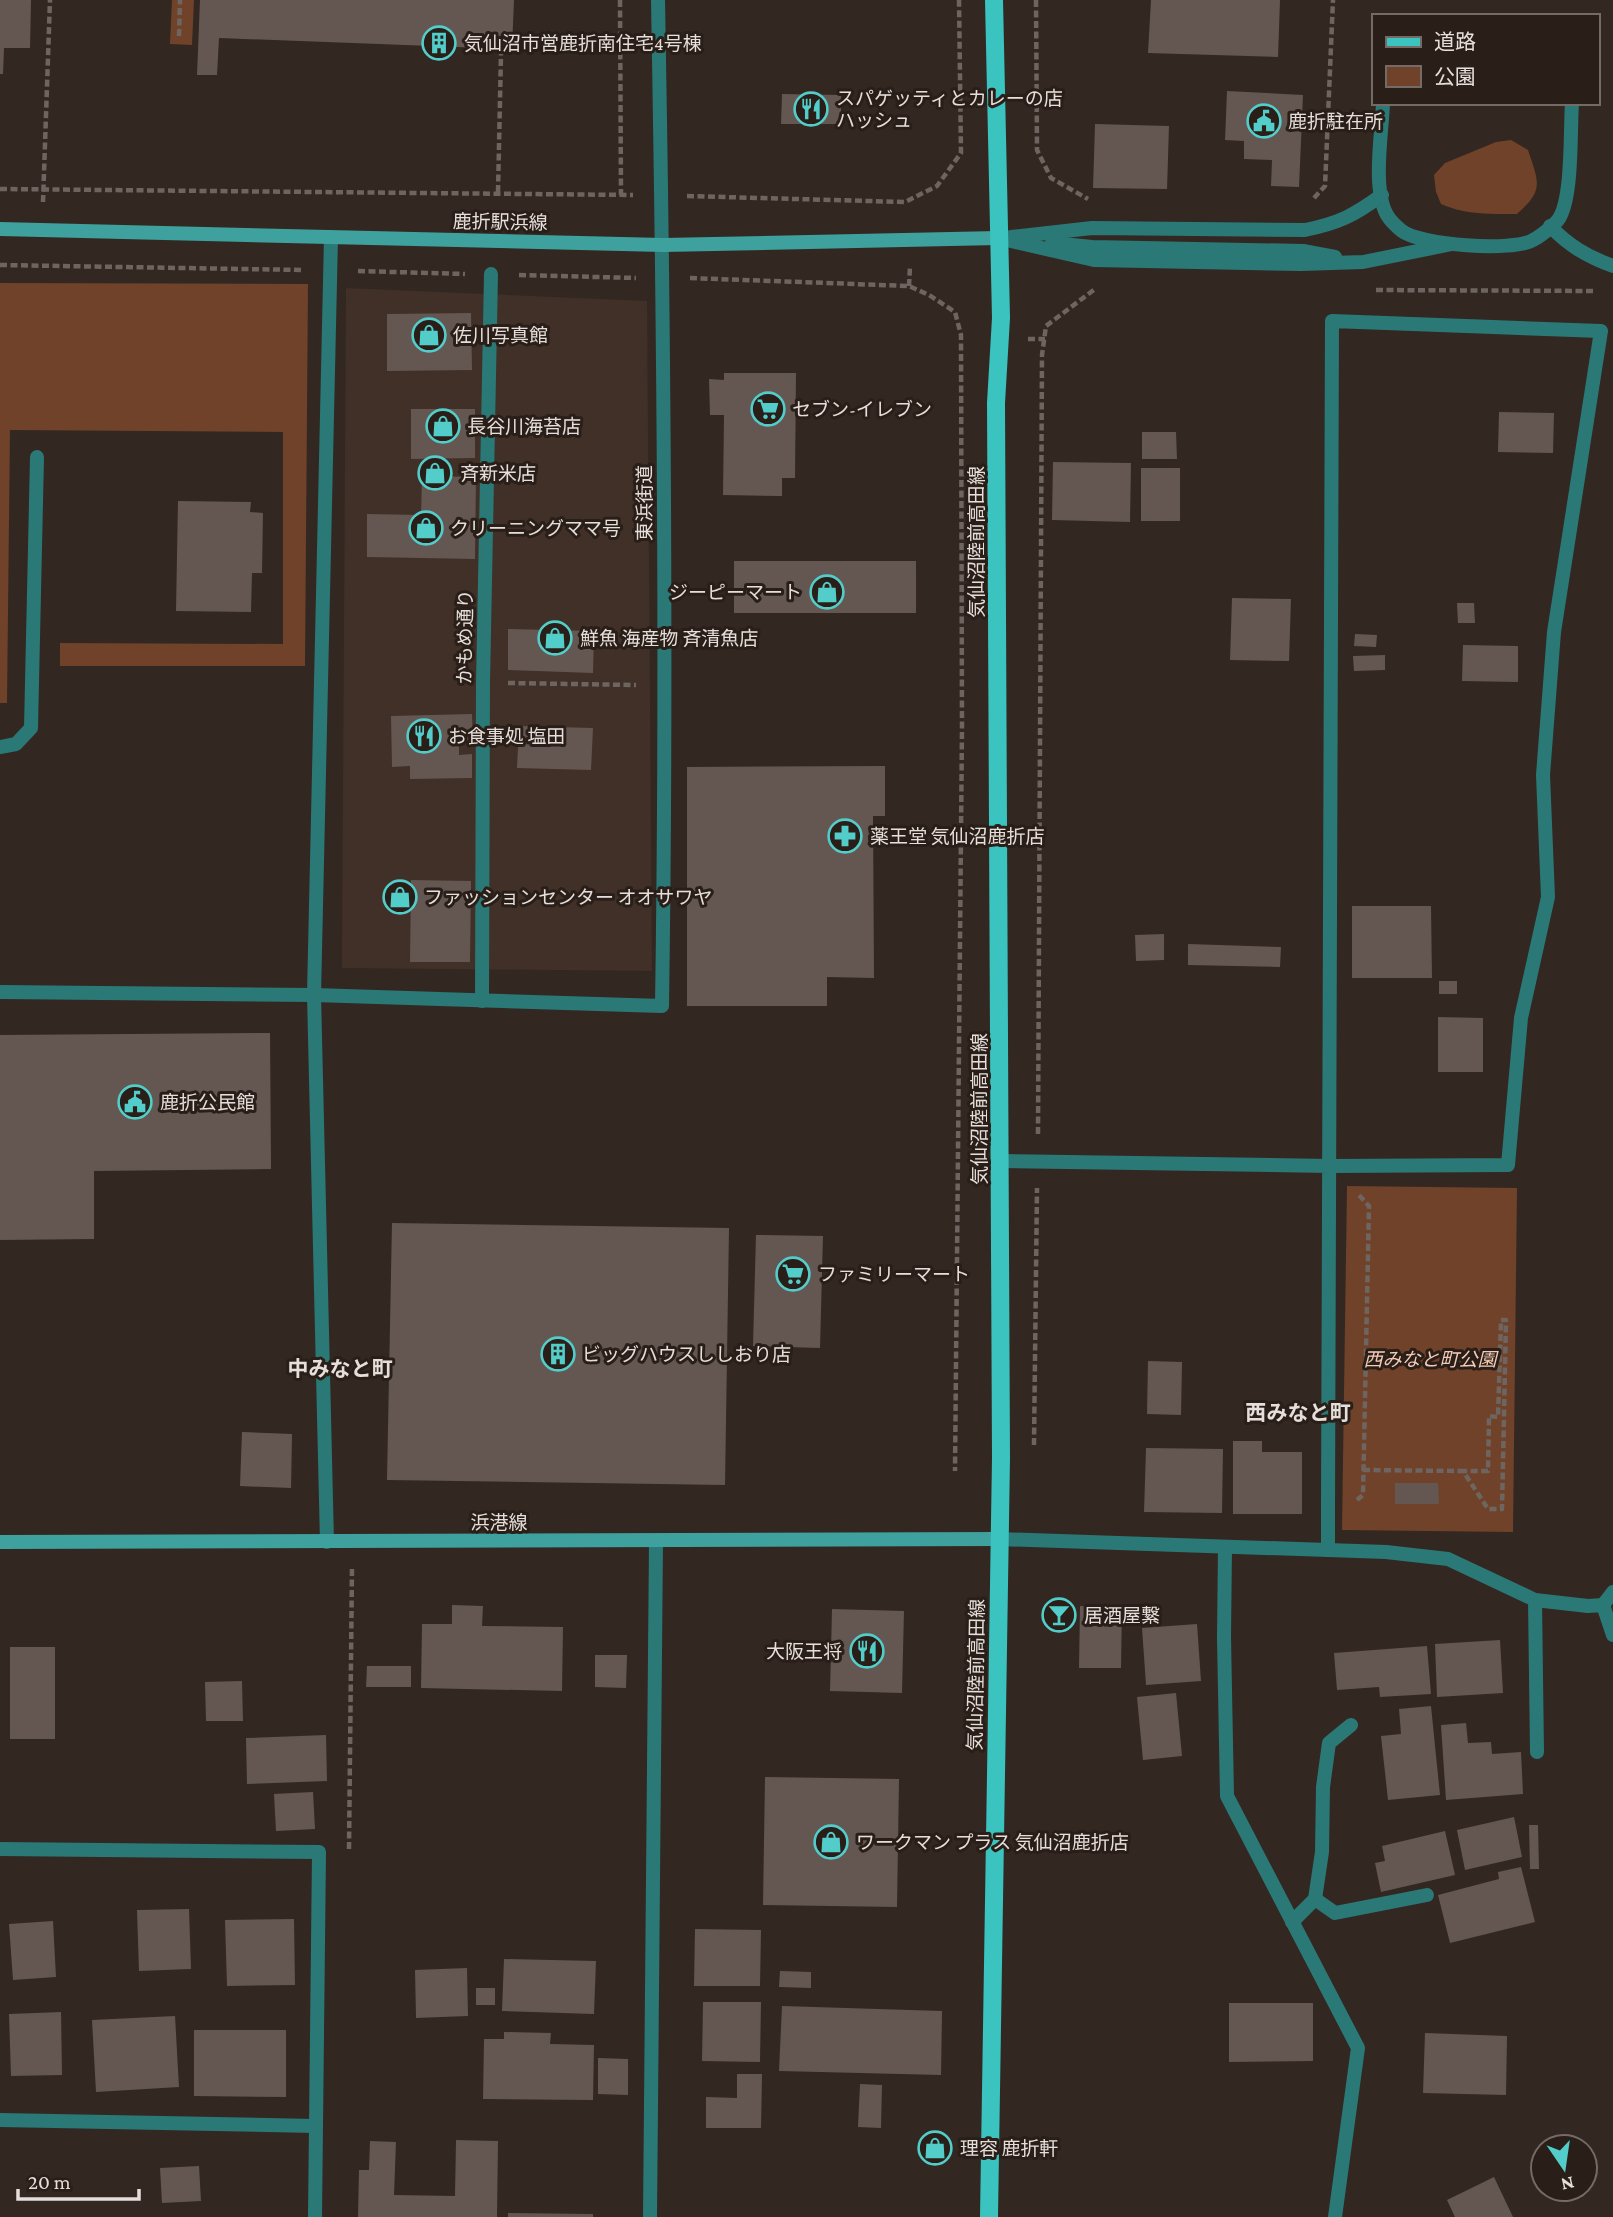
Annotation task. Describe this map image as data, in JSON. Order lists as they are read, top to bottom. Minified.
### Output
{"streets":{"main road":["気仙沼陸前高田線"],"street":["鹿折駅浜線","東浜街道","かもめ通り","浜港線"]},"crossings":[["鹿折駅浜線","東浜街道"],["鹿折駅浜線","気仙沼陸前高田線"],["東浜街道","かもめ通り"],["気仙沼陸前高田線","浜港線"]],"districts":["中みなと町","西みなと町"],"parks":["西みなと町公園"],"places":{"building":["気仙沼市営鹿折南住宅4号棟","ビッグハウスししおり店"],"restaurant":["スパゲッティとカレーの店 ハッシュ","お食事処 塩田","大阪王将"],"public building":["鹿折駐在所","鹿折公民館"],"shop":["佐川写真館","長谷川海苔店","斉新米店","クリーニングママ号","ジーピーマート","鮮魚 海産物 斉清魚店","ファッションセンター オオサワヤ","ワークマン プラス 気仙沼鹿折店","理容 鹿折軒"],"supermarket":["セブン-イレブン","ファミリーマート"],"pharmacy":["薬王堂 気仙沼鹿折店"],"bar":["居酒屋繋"]},"legend":["道路","公園"],"scale_bar":"20 m","north":"bottom"}
